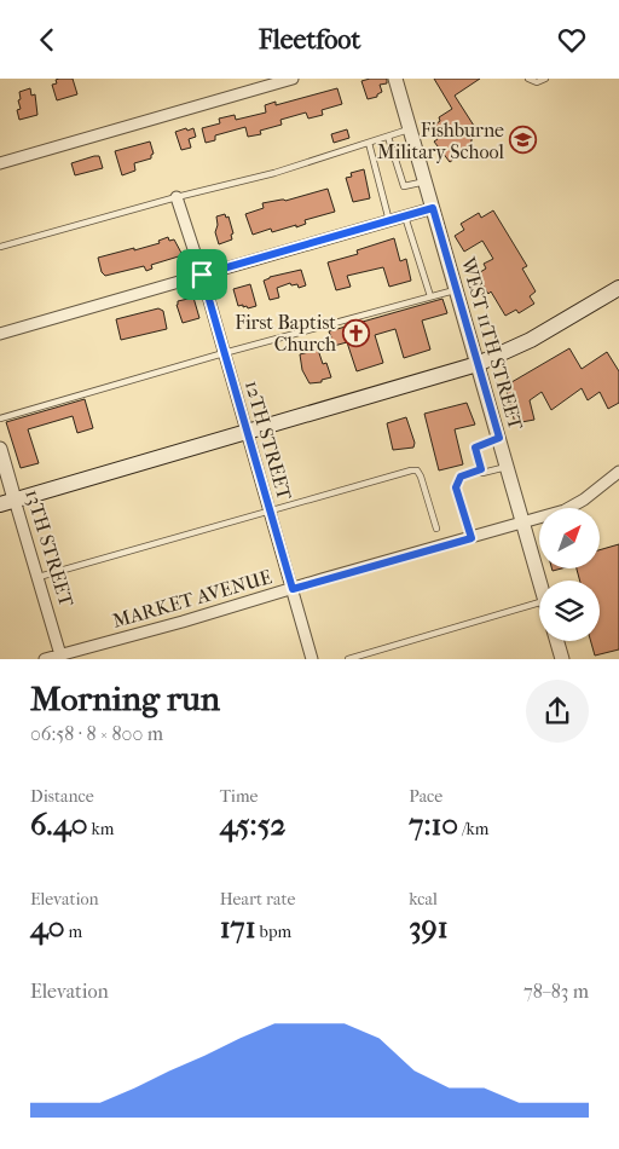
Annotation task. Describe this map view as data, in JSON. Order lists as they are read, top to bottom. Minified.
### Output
{"streets":{"street":["WEST 11TH STREET","12TH STREET","13TH STREET","MARKET AVENUE"]},"crossings":[["WEST 11TH STREET","MARKET AVENUE"],["12TH STREET","MARKET AVENUE"],["13TH STREET","MARKET AVENUE"]],"places":{"school or university":["Fishburne Military School"],"church":["First Baptist Church"]},"north":"top right","page":{"header":"Fleetfoot","heading":["Morning run","06:58 · 8 × 800 m"],"stats":[["Distance","6.40 km"],["Time","45:52"],["Pace","7:10 /km"],["Elevation","40 m"],["Heart rate","171 bpm"],["kcal","391"]],"chart":["Elevation","78–83 m"]}}
